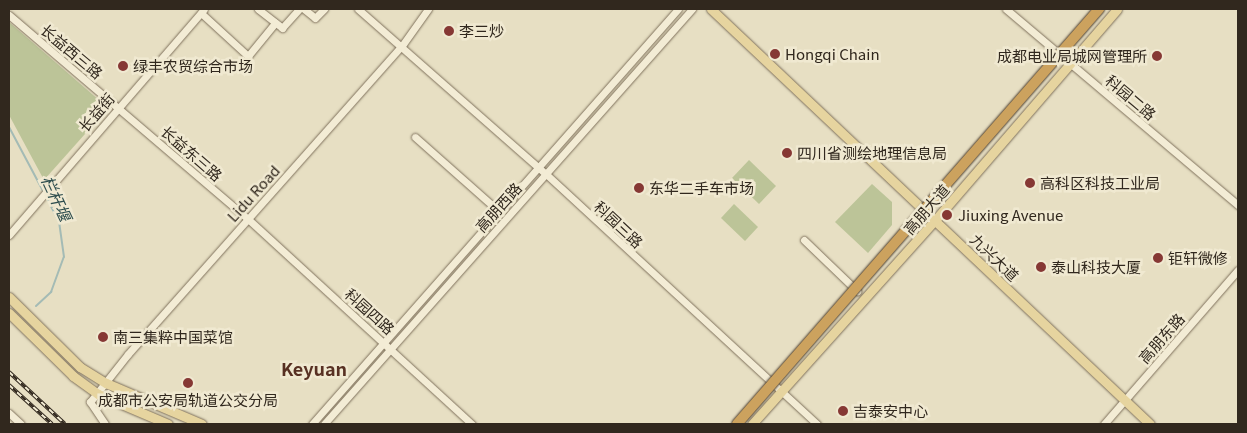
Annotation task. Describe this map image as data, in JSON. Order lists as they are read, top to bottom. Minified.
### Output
{"streets":{"main road":["高朋大道","九兴大道"],"street":["长益西三路","科园二路","长益街","长益东三路","Lidu Road","高朋西路","科园三路","科园四路","高朋东路"]},"crossings":[["长益西三路","长益街"],["长益西三路","长益东三路"],["科园二路","高朋大道"],["长益街","长益东三路"],["长益东三路","Lidu Road"],["长益东三路","科园四路"],["Lidu Road","科园三路"],["Lidu Road","科园四路"],["高朋西路","科园三路"],["高朋西路","科园四路"],["高朋大道","科园三路"],["高朋大道","九兴大道"],["九兴大道","高朋东路"]],"districts":["Keyuan"],"water":["栏杆堰"],"places":["李三炒","Hongqi Chain","成都电业局城网管理所","绿丰农贸综合市场","四川省测绘地理信息局","高科区科技工业局","东华二手车市场","Jiuxing Avenue","钜轩微修","泰山科技大厦","南三集粹中国菜馆","成都市公安局轨道公交分局","吉泰安中心"]}
